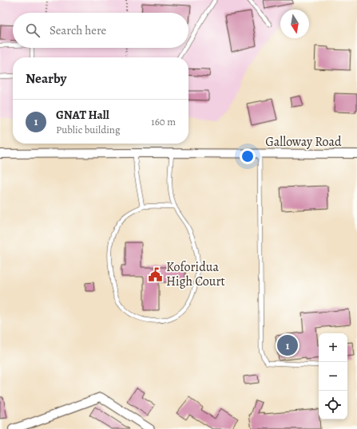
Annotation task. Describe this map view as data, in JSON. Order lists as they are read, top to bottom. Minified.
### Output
{"streets":{"street":["Galloway Road"]},"places":{"public building":["Koforidua High Court"]},"north":"bottom","page":{"search":"Search here","heading":"Nearby","list":[{"mark":"1","name":"GNAT Hall","note":"Public building","value":"160 m"}],"map_buttons":["+","−"],"pins":"1"}}
